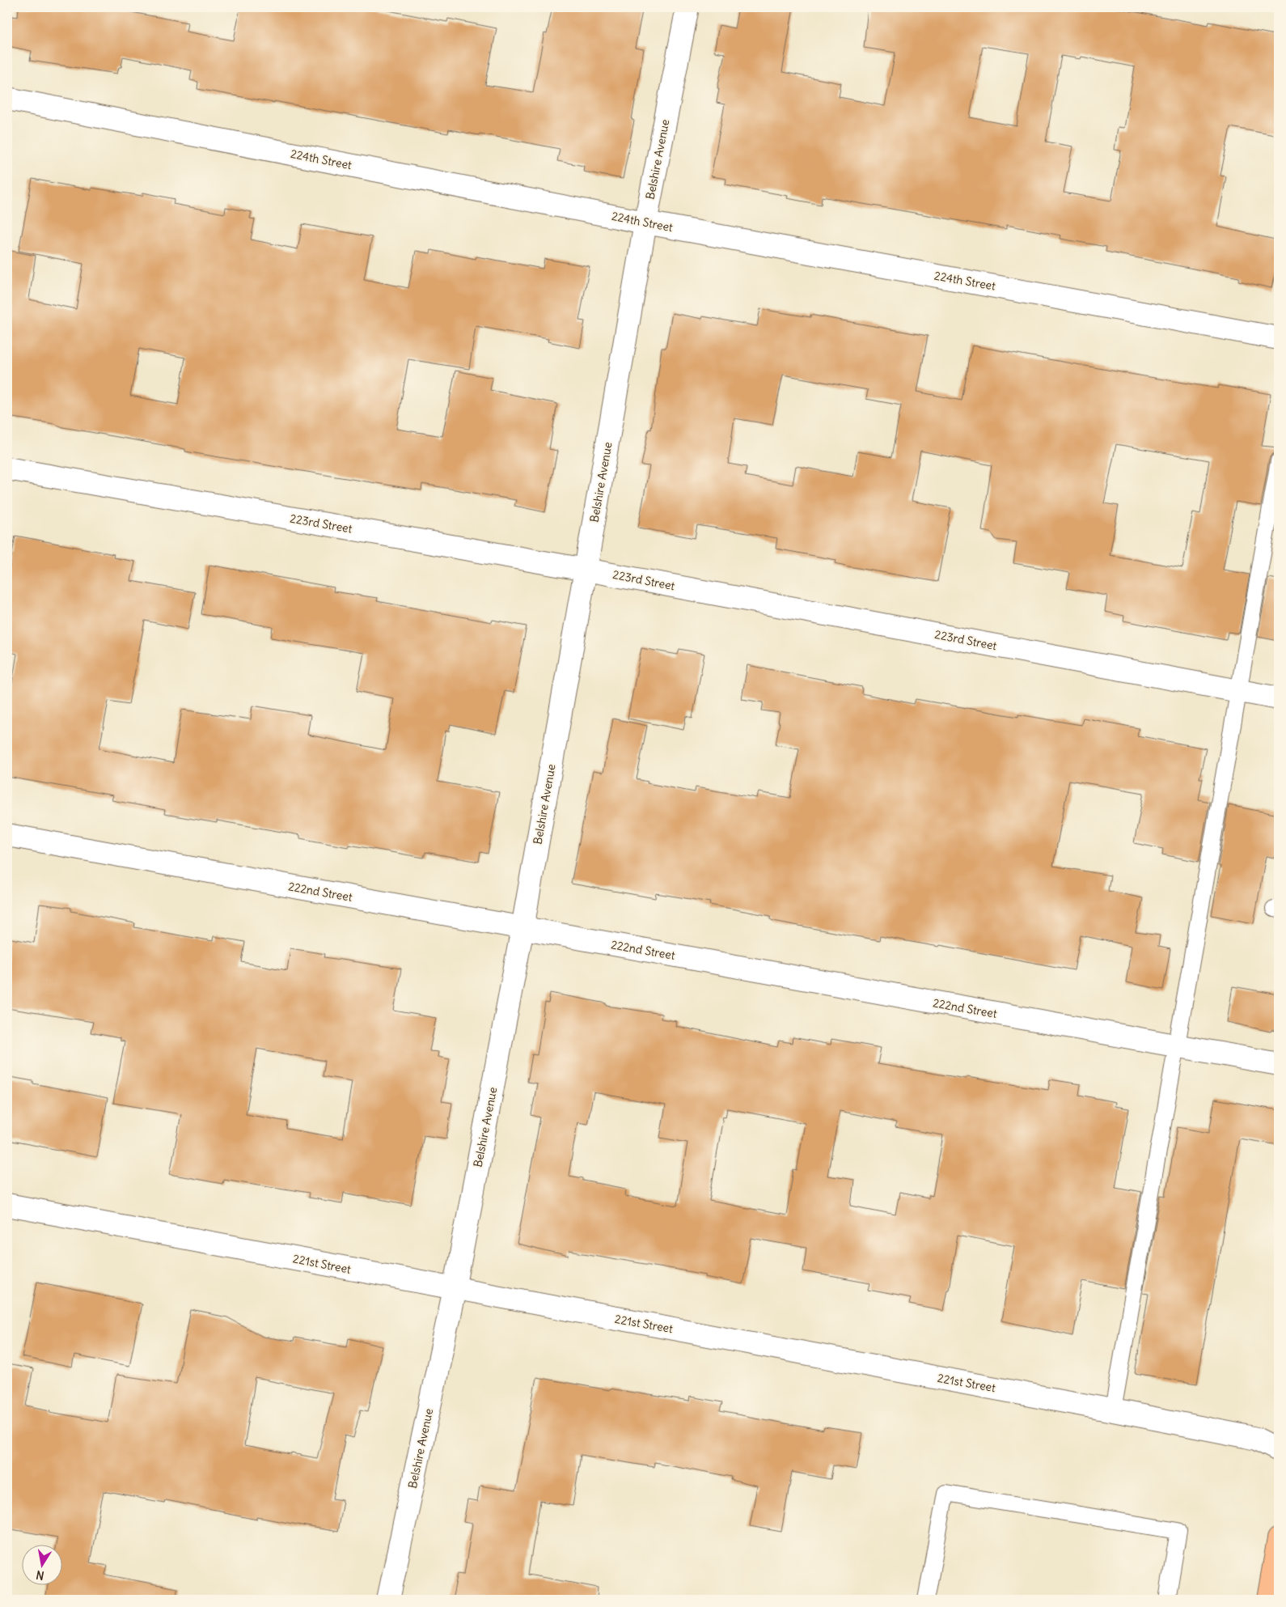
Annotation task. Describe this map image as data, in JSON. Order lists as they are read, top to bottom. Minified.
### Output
{"streets":{"street":["224th Street","Belshire Avenue","223rd Street","222nd Street","221st Street"]},"crossings":[["224th Street","Belshire Avenue"],["Belshire Avenue","223rd Street"],["Belshire Avenue","222nd Street"],["Belshire Avenue","221st Street"]],"north":"bottom"}
